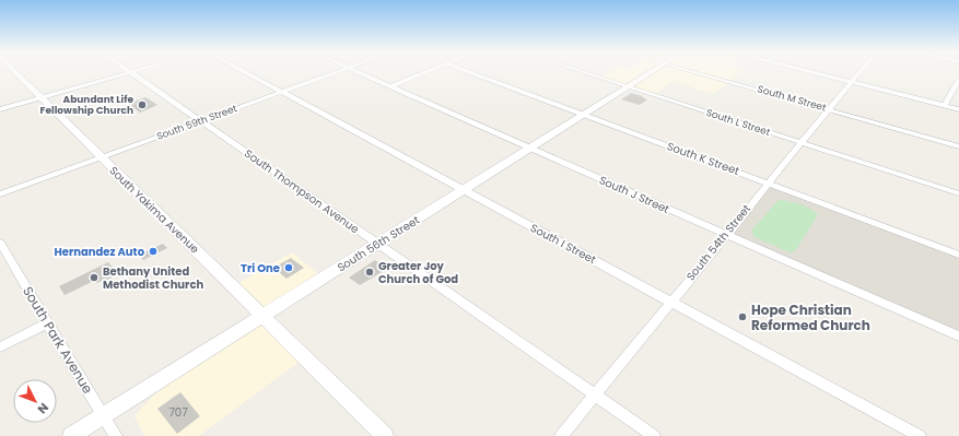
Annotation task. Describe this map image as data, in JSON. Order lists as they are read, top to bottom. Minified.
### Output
{"streets":{"main road":["South Yakima Avenue","South 56th Street"],"street":["South M Street","South 59th Street","South L Street","South K Street","South Thompson Avenue","South J Street","South 54th Street","South I Street","South Park Avenue"]},"crossings":[["South M Street","South 54th Street"],["South 59th Street","South Thompson Avenue"],["South 59th Street","South Yakima Avenue"],["South 59th Street","South I Street"],["South L Street","South 54th Street"],["South L Street","South 56th Street"],["South K Street","South 54th Street"],["South K Street","South 56th Street"],["South Thompson Avenue","South 54th Street"],["South Thompson Avenue","South 56th Street"],["South J Street","South 54th Street"],["South J Street","South 56th Street"],["South Yakima Avenue","South 56th Street"],["South 54th Street","South I Street"],["South 56th Street","South I Street"],["South 56th Street","South Park Avenue"]],"places":["Abundant Life Fellowship Church","Hernandez Auto","Tri One","Greater Joy Church of God","Bethany United Methodist Church","Hope Christian Reformed Church"],"house_numbers":["707"],"north":"bottom right"}
